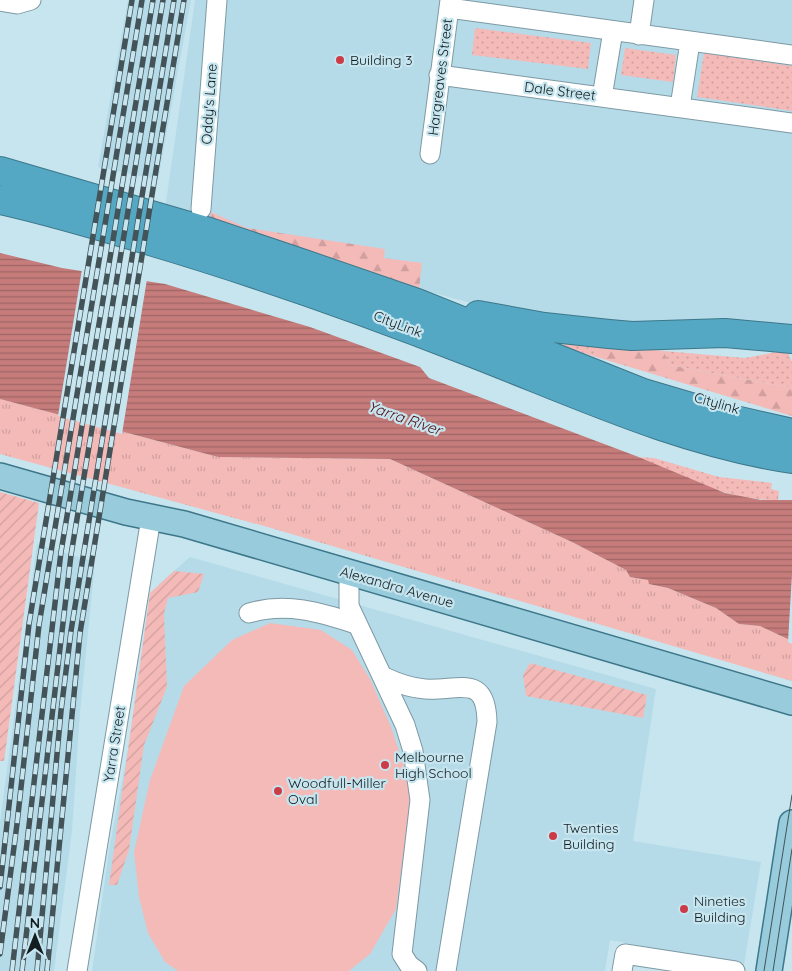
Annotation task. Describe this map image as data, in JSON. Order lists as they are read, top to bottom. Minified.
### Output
{"streets":{"highway":["CityLink"],"main road":["Alexandra Avenue"],"street":["Hargreaves Street","Dale Street","Oddy's Lane","Citylink","Yarra Street"]},"crossings":[["Hargreaves Street","Dale Street"],["Alexandra Avenue","Yarra Street"]],"water":["Yarra River"],"places":["Building 3","Melbourne High School","Woodfull-Miller Oval","Twenties Building","Nineties Building"],"north":"top"}
